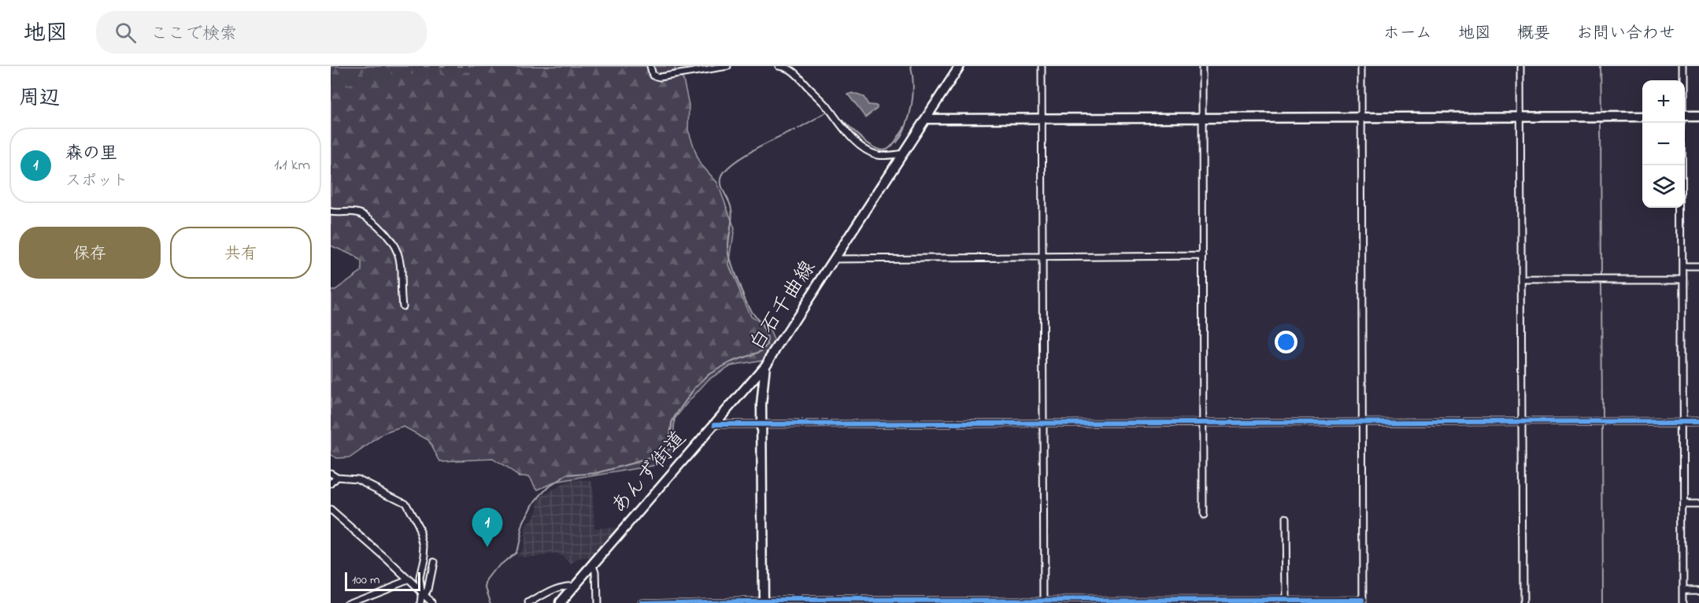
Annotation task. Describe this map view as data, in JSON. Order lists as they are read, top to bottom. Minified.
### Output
{"streets":{"street":["白石千曲線","あんず街道"]},"crossings":[["白石千曲線","あんず街道"]],"scale_bar":"100 m","page":{"header":"地図","search":"ここで検索","nav":["ホーム","地図","概要","お問い合わせ"],"heading":"周辺","map_buttons":["+","−"],"list":[{"mark":"1","name":"森の里","note":"スポット","value":"1.1 km"}],"buttons":["保存","共有"],"pins":"1","scale":"100 m"}}
